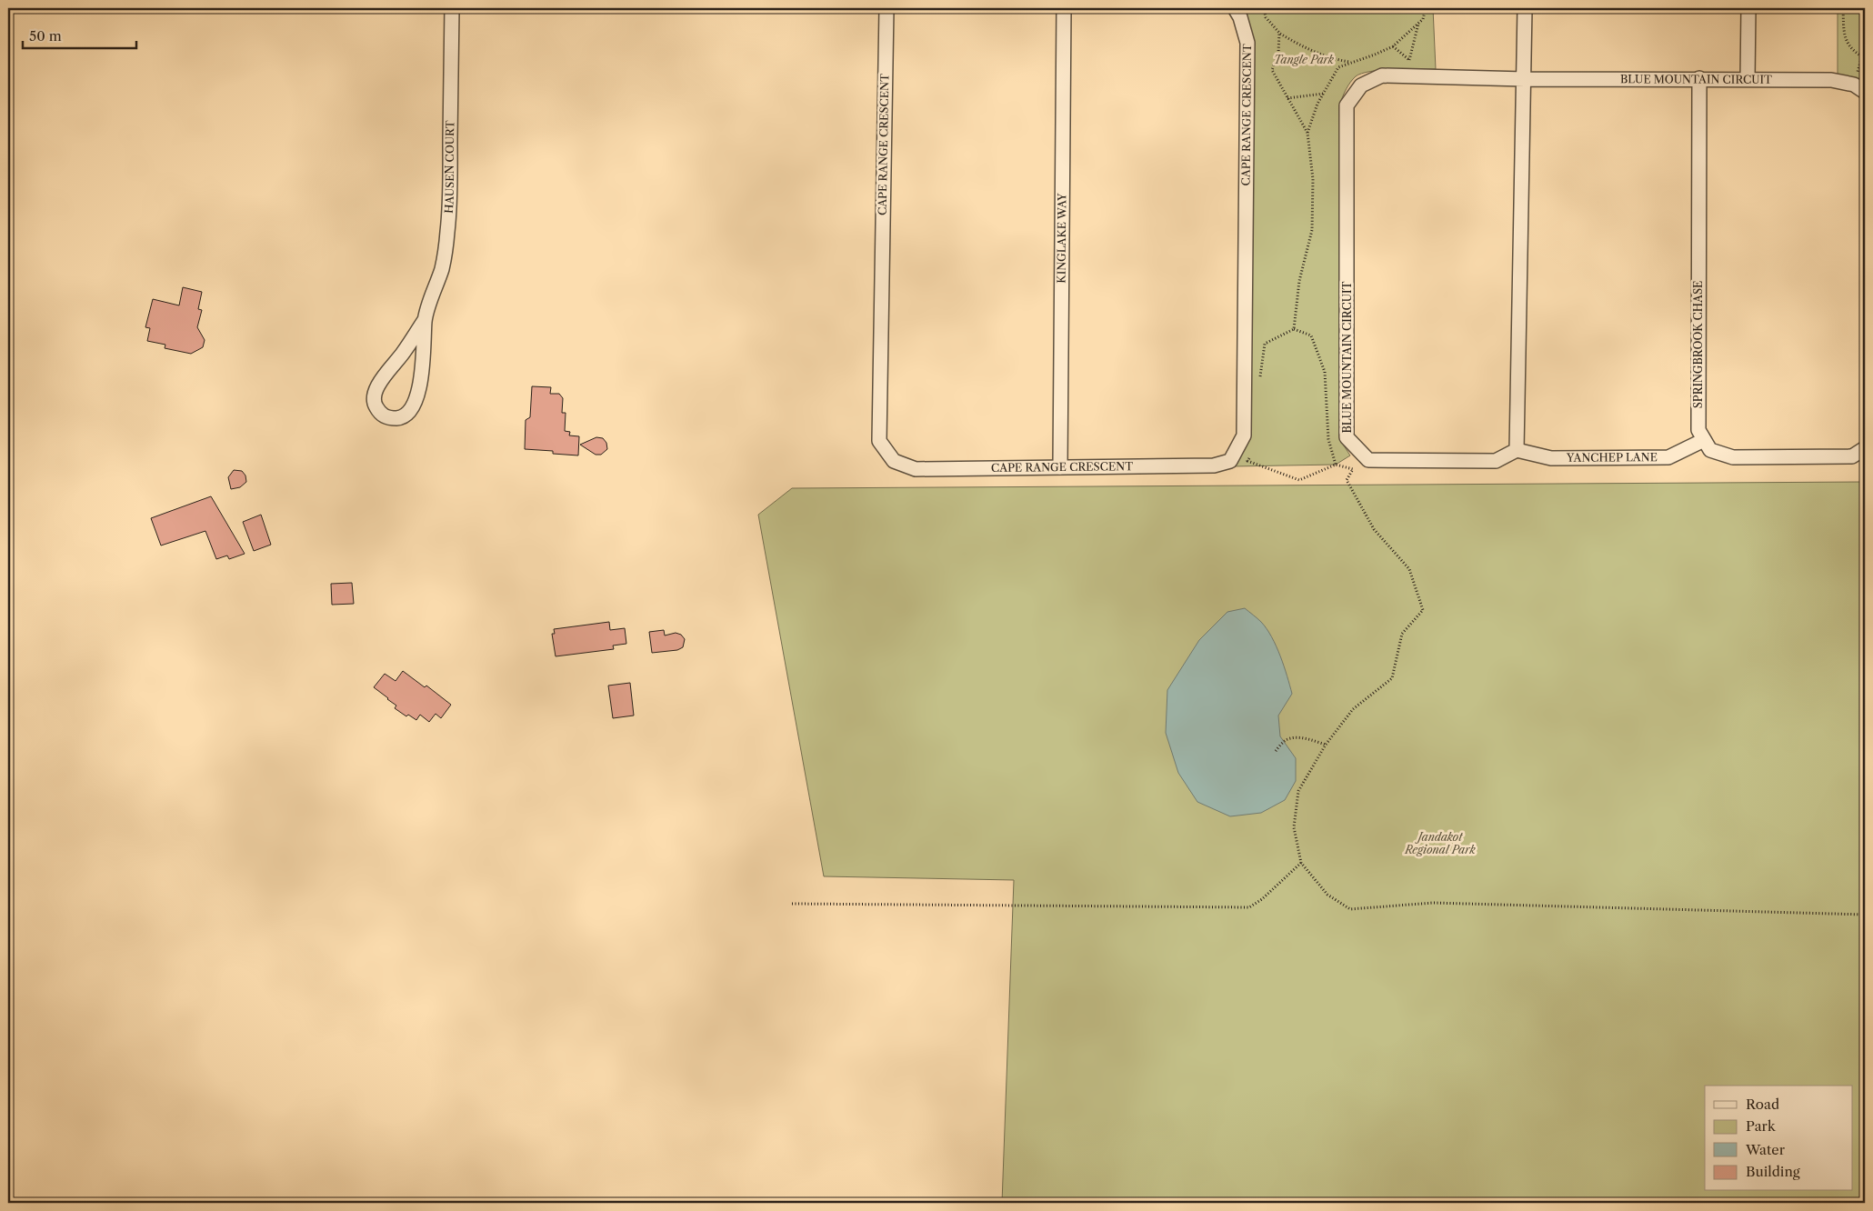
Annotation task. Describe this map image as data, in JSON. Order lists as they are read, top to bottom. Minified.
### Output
{"streets":{"street":["BLUE MOUNTAIN CIRCUIT","CAPE RANGE CRESCENT","HAUSEN COURT","KINGLAKE WAY","SPRINGBROOK CHASE","YANCHEP LANE"]},"crossings":[["BLUE MOUNTAIN CIRCUIT","SPRINGBROOK CHASE"],["BLUE MOUNTAIN CIRCUIT","YANCHEP LANE"],["CAPE RANGE CRESCENT","KINGLAKE WAY"],["SPRINGBROOK CHASE","YANCHEP LANE"]],"parks":["Tangle Park","Jandakot Regional Park"],"legend":["Road","Park","Water","Building"],"scale_bar":"50 m"}
